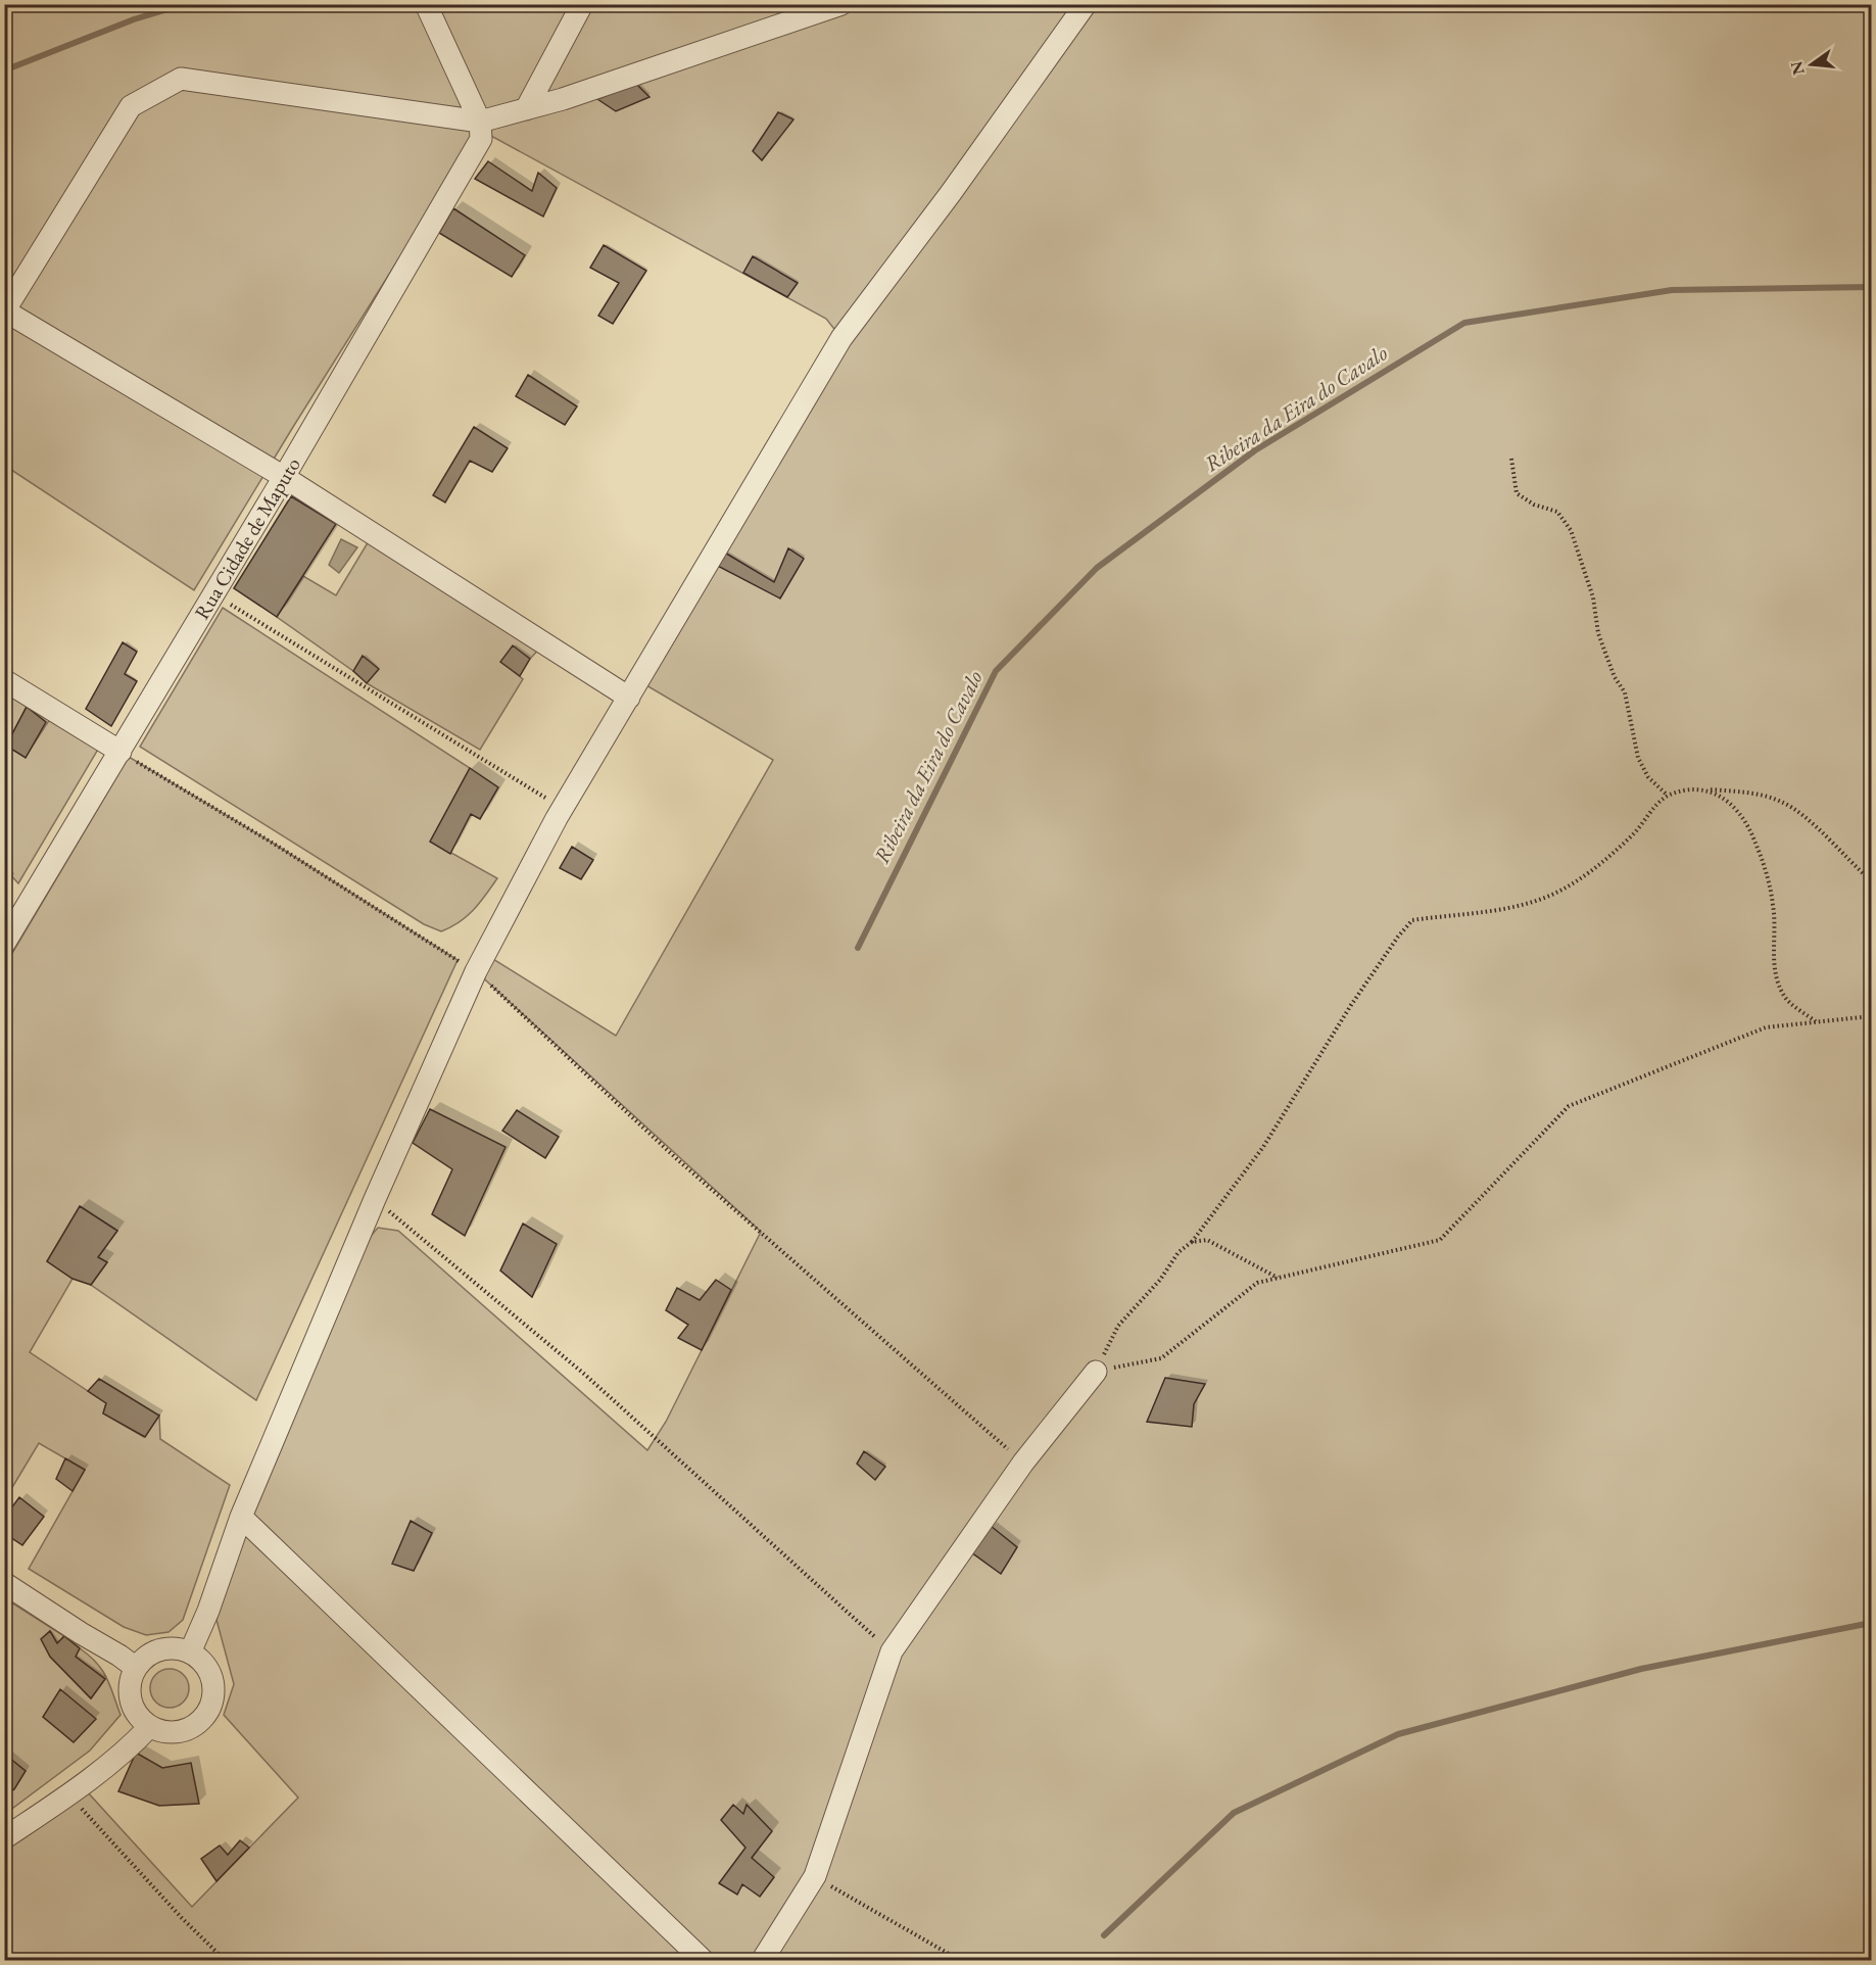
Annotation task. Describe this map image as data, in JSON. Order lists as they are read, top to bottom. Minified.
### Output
{"streets":{"street":["Rua Cidade de Maputo"]},"water":["Ribeira da Eira do Cavalo"],"north":"left"}
